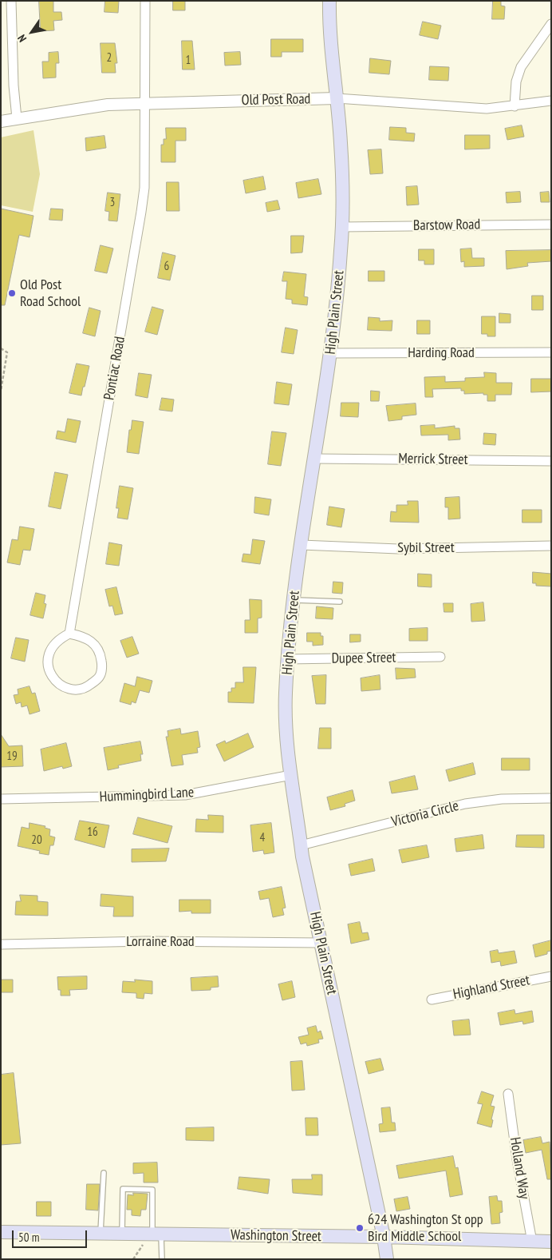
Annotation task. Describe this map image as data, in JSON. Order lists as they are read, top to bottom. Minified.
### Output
{"streets":{"main road":["High Plain Street","Washington Street"],"street":["Old Post Road","Barstow Road","Harding Road","Pontiac Road","Merrick Street","Sybil Street","Dupee Street","Hummingbird Lane","Victoria Circle","Lorraine Road","Highland Street","Holland Way"]},"crossings":[["Old Post Road","High Plain Street"],["Old Post Road","Pontiac Road"],["Barstow Road","High Plain Street"],["High Plain Street","Harding Road"],["High Plain Street","Merrick Street"],["High Plain Street","Sybil Street"],["High Plain Street","Dupee Street"],["High Plain Street","Hummingbird Lane"],["High Plain Street","Victoria Circle"],["High Plain Street","Lorraine Road"],["High Plain Street","Washington Street"],["Holland Way","Washington Street"]],"places":["Old Post Road School","624 Washington St opp Bird Middle School"],"house_numbers":["2","1","3","6","19","16","4","20"],"scale_bar":"50 m","north":"bottom left"}
